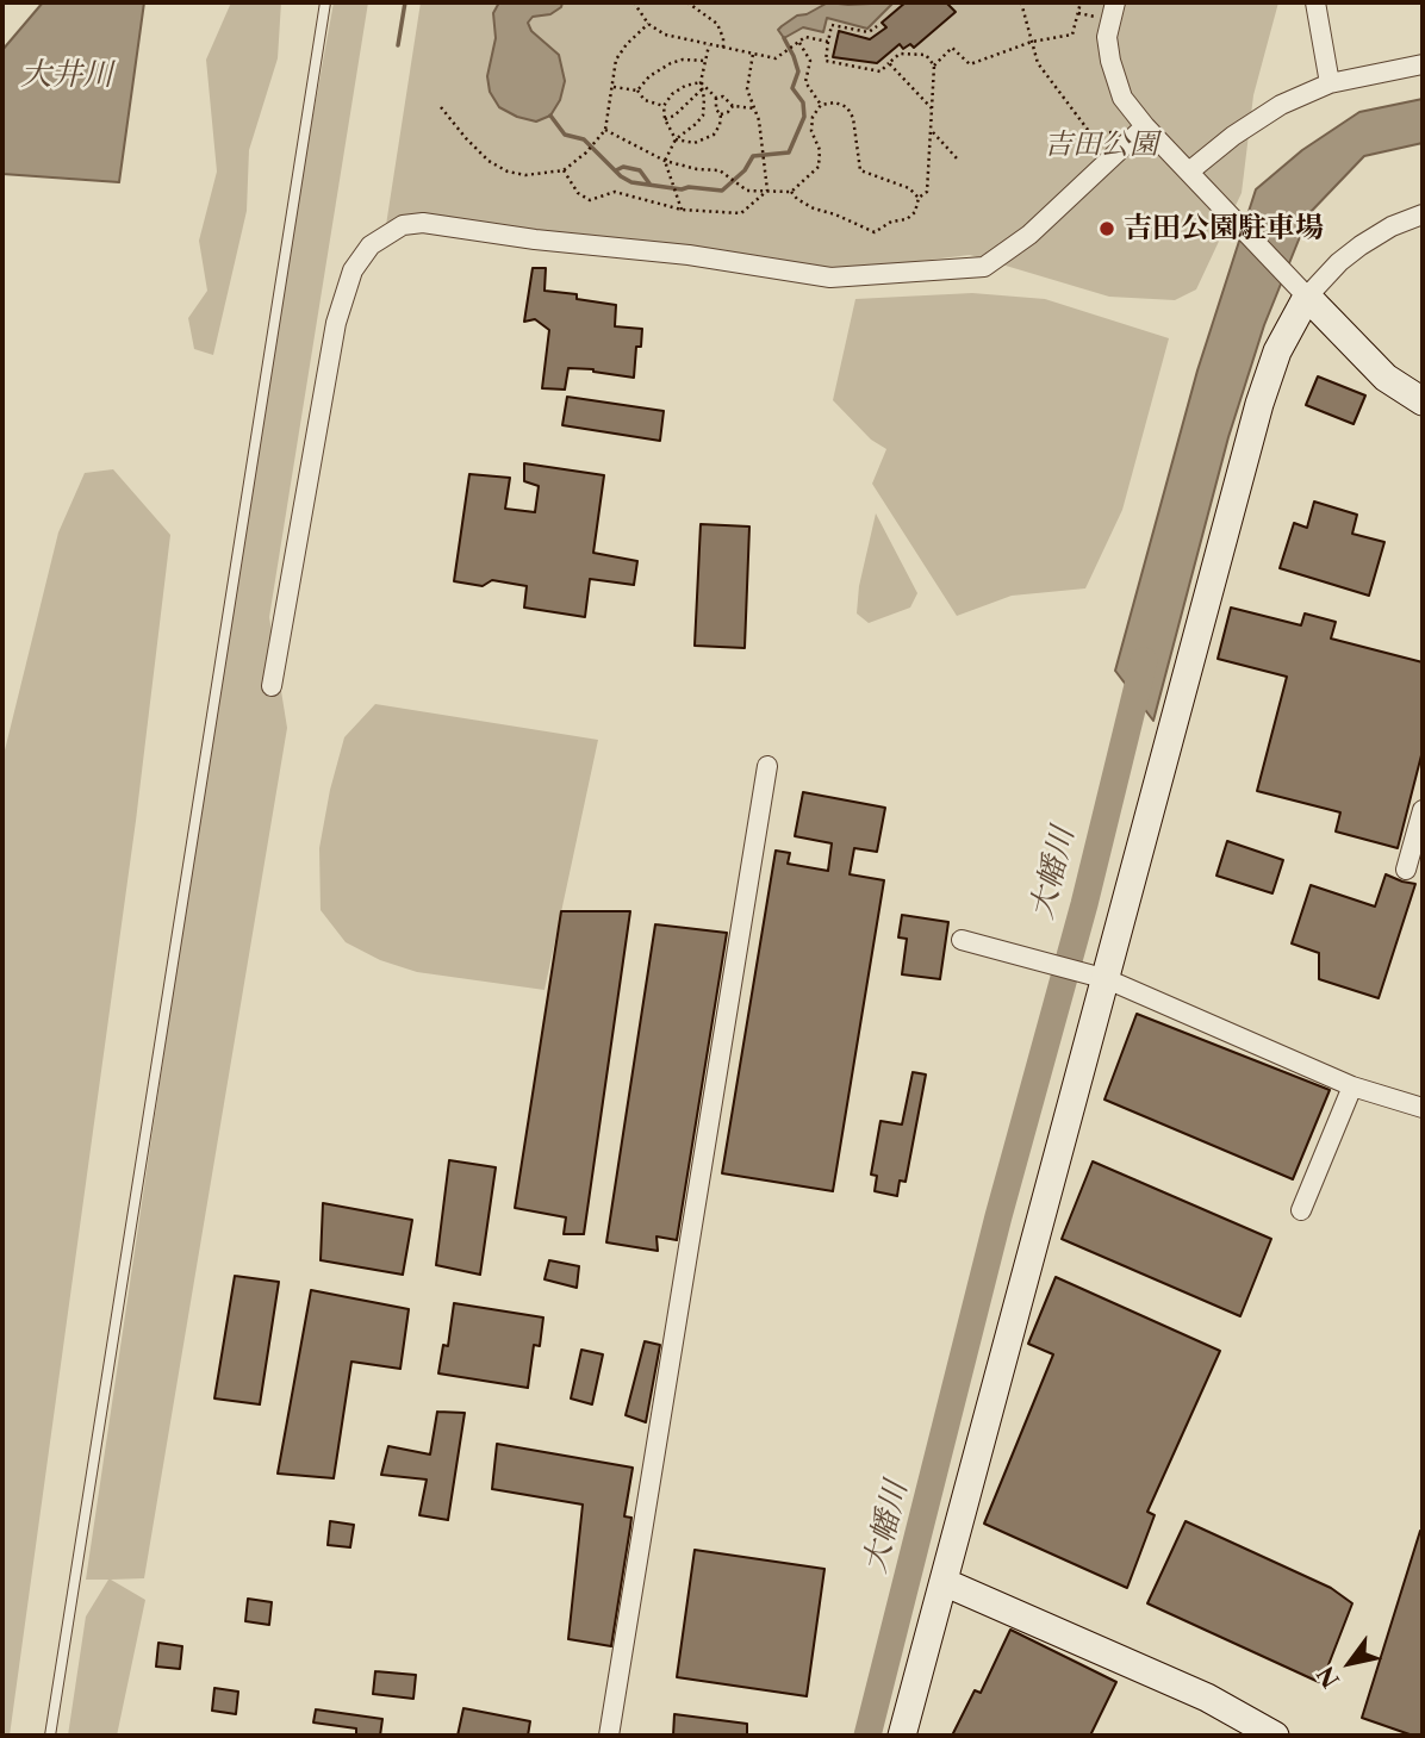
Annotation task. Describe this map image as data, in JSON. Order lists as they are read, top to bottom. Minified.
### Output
{"water":["大井川","大幡川"],"parks":["吉田公園"],"places":["吉田公園駐車場"],"north":"bottom left"}
